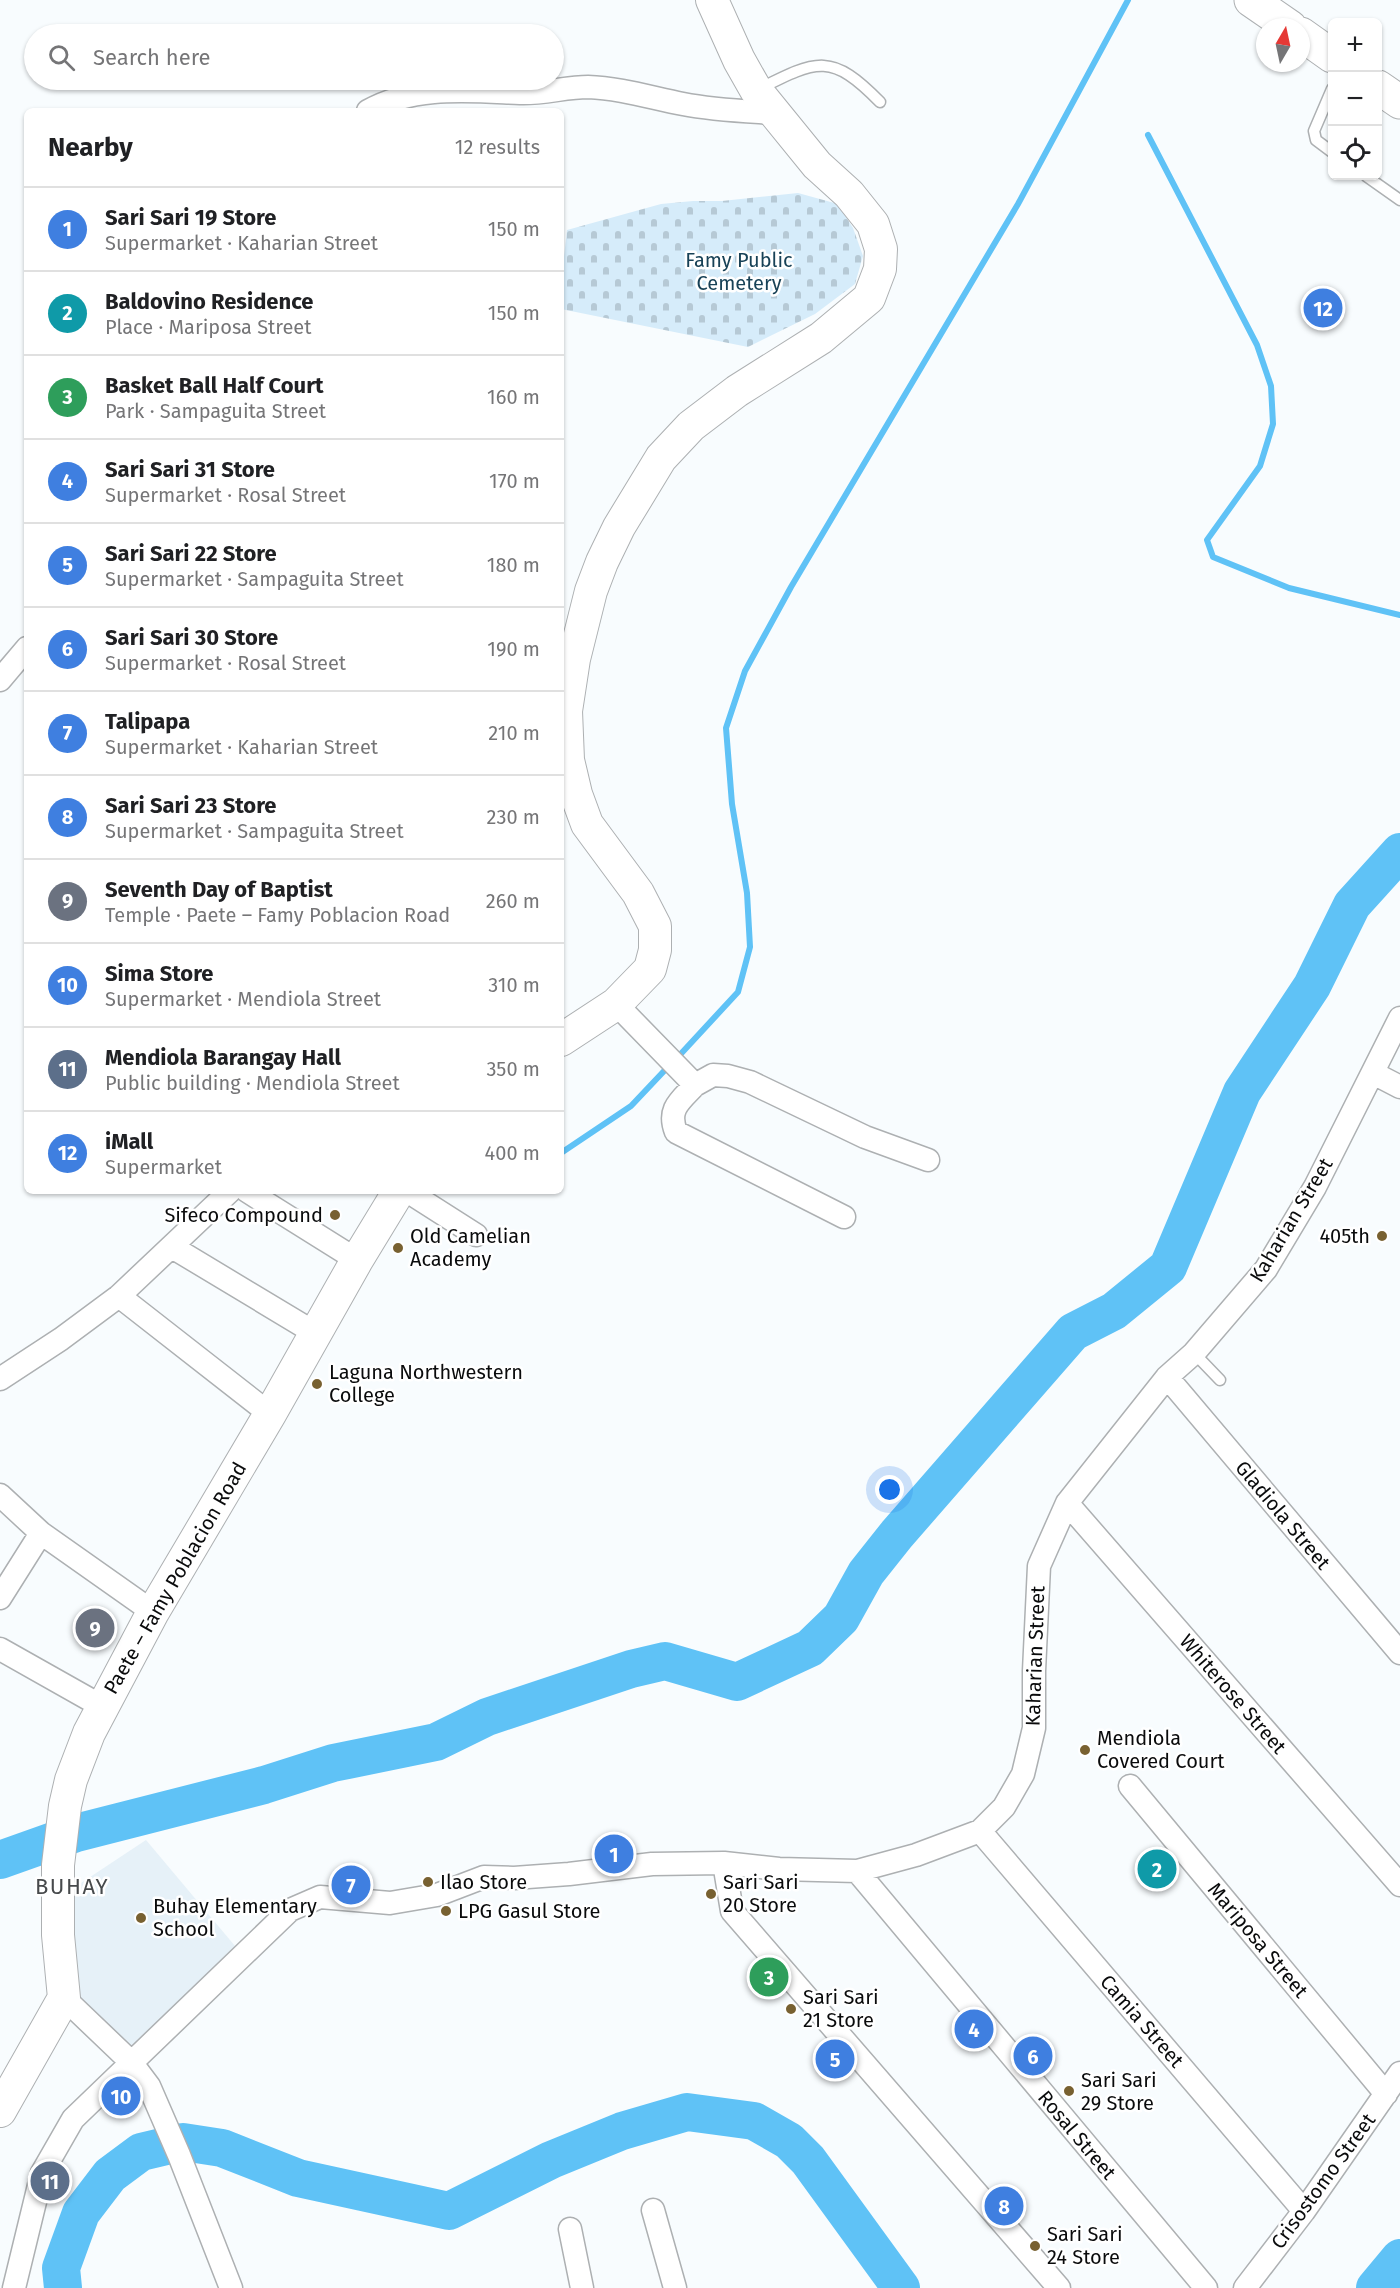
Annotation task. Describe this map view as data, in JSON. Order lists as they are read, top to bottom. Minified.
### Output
{"streets":{"main road":["Paete – Famy Poblacion Road"],"street":["Kaharian Street","Gladiola Street","Whiterose Street","Mariposa Street","Camia Street","Rosal Street","Crisostomo Street"]},"crossings":[["Kaharian Street","Gladiola Street"],["Kaharian Street","Whiterose Street"],["Kaharian Street","Camia Street"],["Kaharian Street","Rosal Street"],["Mariposa Street","Crisostomo Street"],["Camia Street","Crisostomo Street"]],"districts":["BUHAY"],"parks":["Famy Public Cemetery"],"places":["Sifeco Compound","405th","Old Camelian Academy","Laguna Northwestern College","Mendiola Covered Court","Ilao Store","Sari Sari 20 Store","LPG Gasul Store","Buhay Elementary School","Sari Sari 21 Store","Sari Sari 29 Store","Sari Sari 24 Store"],"north":"top","page":{"map_buttons":["+","−"],"search":"Search here","heading":["Nearby","12 results"],"list":[{"mark":"1","name":"Sari Sari 19 Store","note":"Supermarket · Kaharian Street","value":"150 m"},{"mark":"2","name":"Baldovino Residence","note":"Place · Mariposa Street","value":"150 m"},{"mark":"3","name":"Basket Ball Half Court","note":"Park · Sampaguita Street","value":"160 m"},{"mark":"4","name":"Sari Sari 31 Store","note":"Supermarket · Rosal Street","value":"170 m"},{"mark":"5","name":"Sari Sari 22 Store","note":"Supermarket · Sampaguita Street","value":"180 m"},{"mark":"6","name":"Sari Sari 30 Store","note":"Supermarket · Rosal Street","value":"190 m"},{"mark":"7","name":"Talipapa","note":"Supermarket · Kaharian Street","value":"210 m"},{"mark":"8","name":"Sari Sari 23 Store","note":"Supermarket · Sampaguita Street","value":"230 m"},{"mark":"9","name":"Seventh Day of Baptist","note":"Temple · Paete – Famy Poblacion Road","value":"260 m"},{"mark":"10","name":"Sima Store","note":"Supermarket · Mendiola Street","value":"310 m"},{"mark":"11","name":"Mendiola Barangay Hall","note":"Public building · Mendiola Street","value":"350 m"},{"mark":"12","name":"iMall","note":"Supermarket","value":"400 m"}],"pins":["12","9","1","2","7","3","4","6","5","10","11","8"]}}
